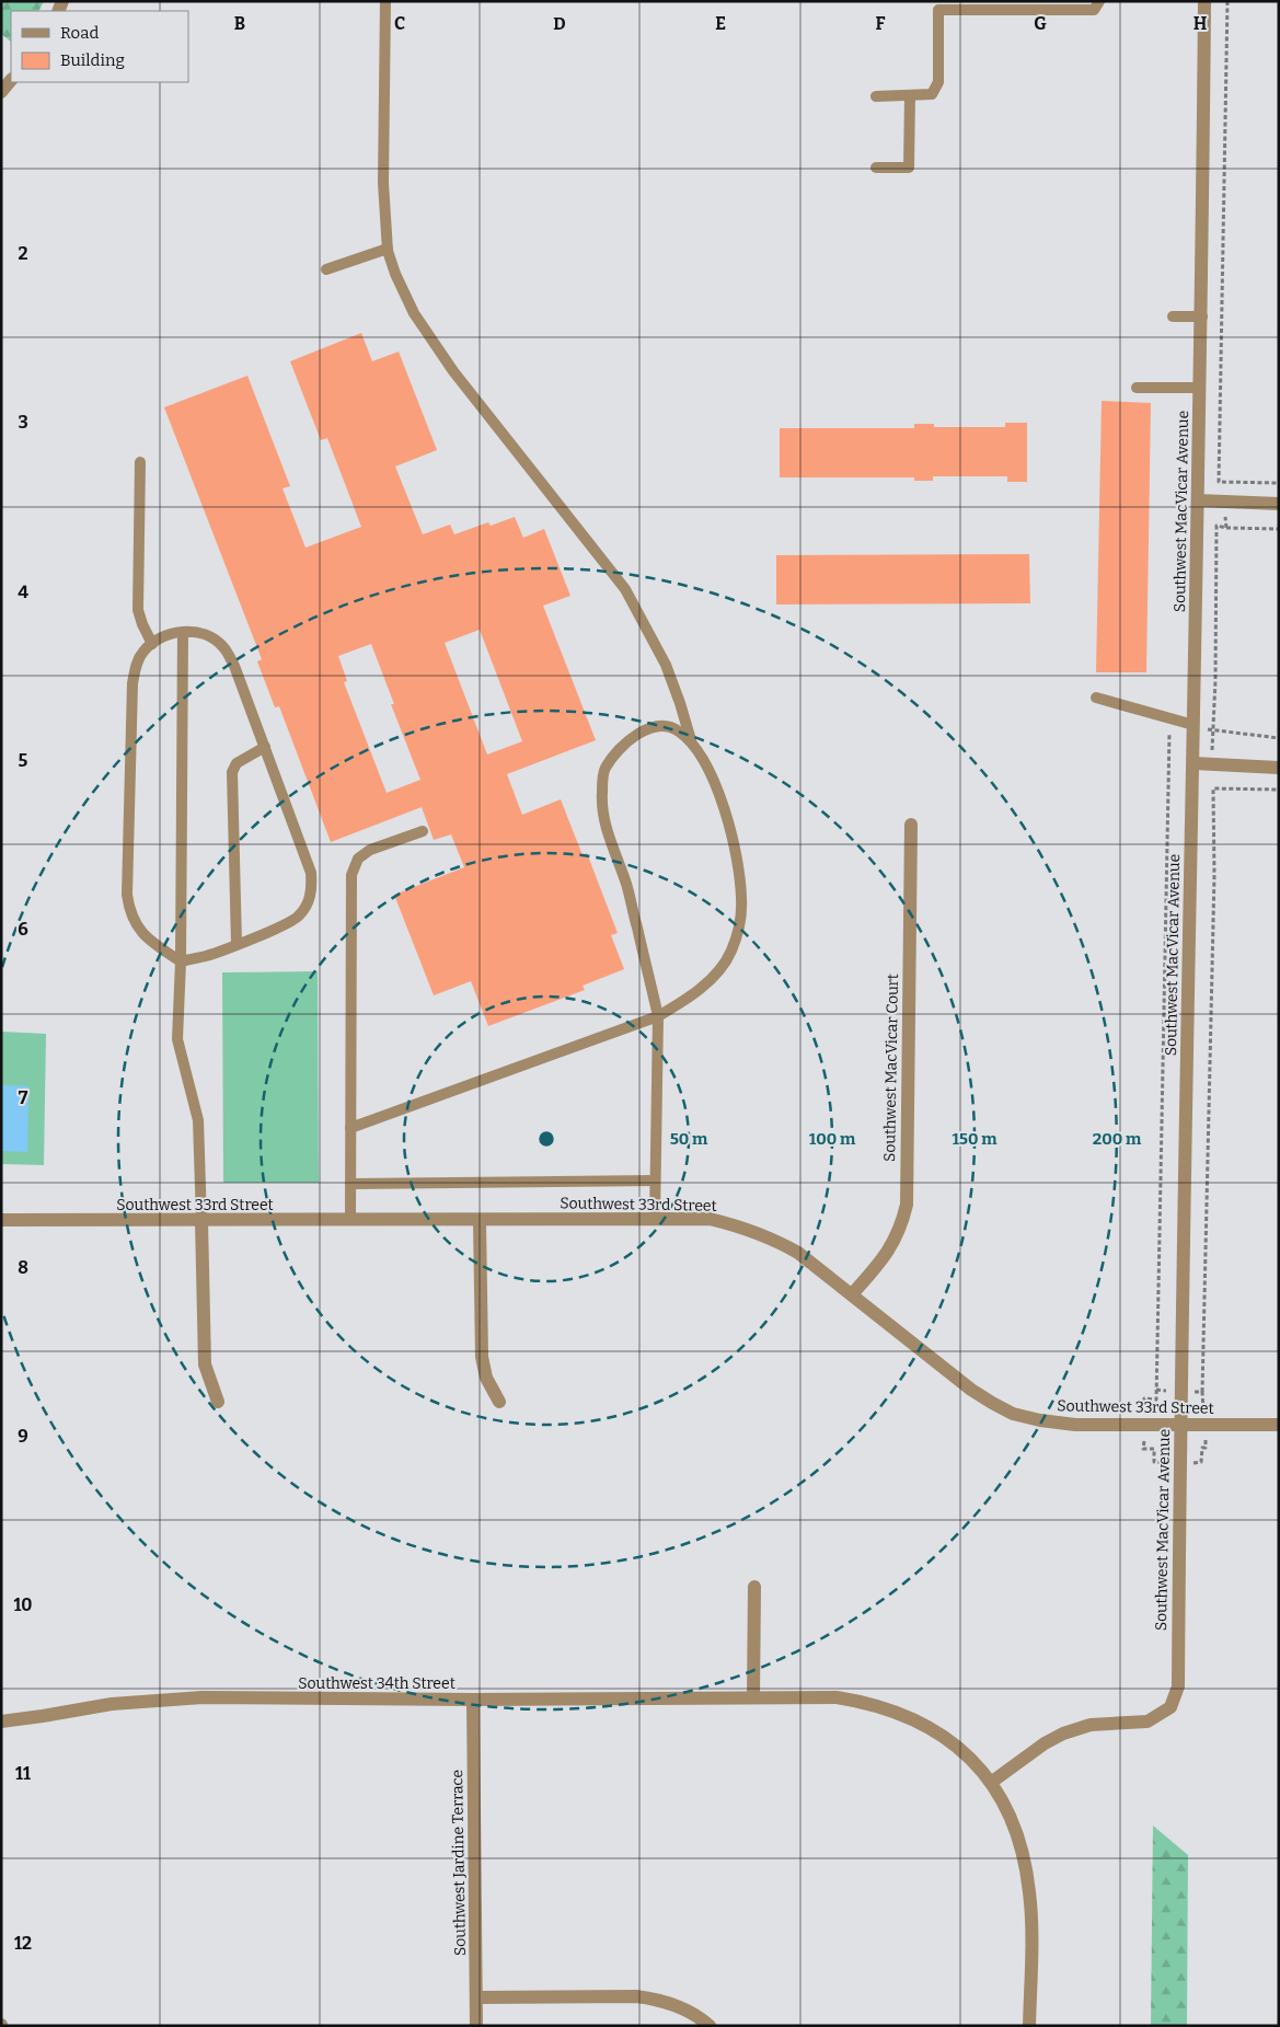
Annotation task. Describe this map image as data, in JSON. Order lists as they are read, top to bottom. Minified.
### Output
{"streets":{"street":["Southwest MacVicar Avenue","Southwest MacVicar Court","Southwest 33rd Street","Southwest 34th Street","Southwest Jardine Terrace"]},"crossings":[["Southwest MacVicar Avenue","Southwest 33rd Street"],["Southwest MacVicar Avenue","Southwest 34th Street"],["Southwest MacVicar Court","Southwest 33rd Street"],["Southwest 34th Street","Southwest Jardine Terrace"]],"legend":["Road","Building"],"grid":{"columns":["B","C","D","E","F","G","H"],"rows":["2","3","4","5","6","7","8","9","10","11","12"]},"rings":["50 m","100 m","150 m","200 m"]}
